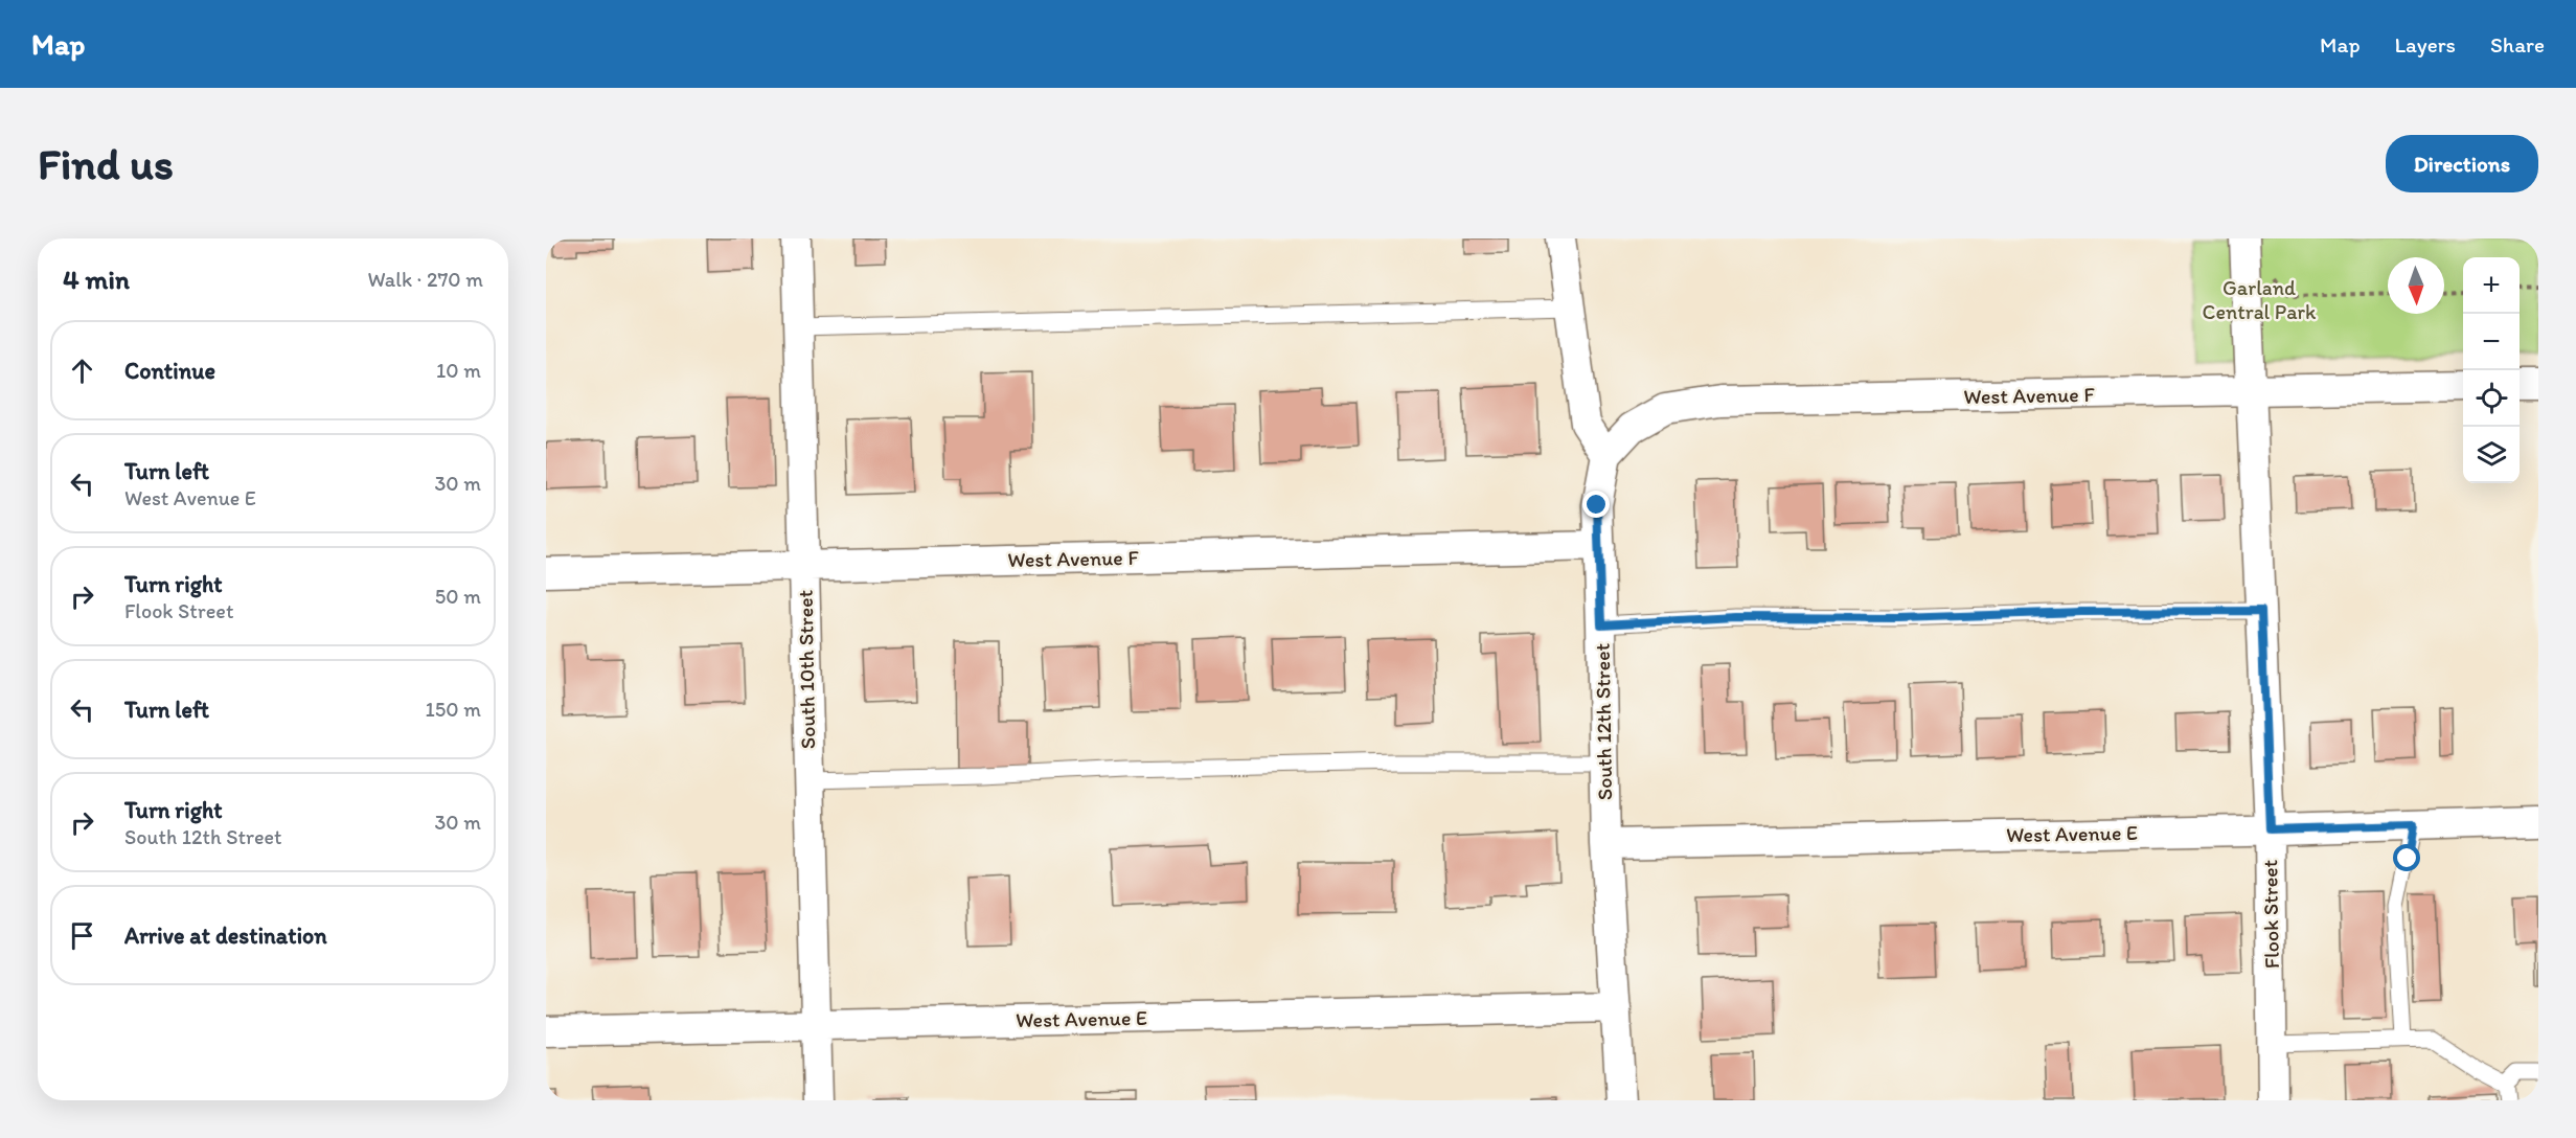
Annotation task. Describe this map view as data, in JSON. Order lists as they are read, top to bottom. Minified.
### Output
{"streets":{"street":["West Avenue F","South 10th Street","South 12th Street","West Avenue E","Flook Street"]},"crossings":[["West Avenue F","South 10th Street"],["West Avenue F","South 12th Street"],["West Avenue F","Flook Street"],["South 10th Street","West Avenue E"],["South 12th Street","West Avenue E"],["West Avenue E","Flook Street"]],"parks":["Garland Central Park"],"north":"bottom","page":{"header":"Map","nav":["Map","Layers","Share"],"buttons":"Directions","title":"Find us","heading":["4 min","Walk · 270 m"],"map_buttons":["+","−"],"list":[["Continue","10 m"],["Turn left","West Avenue E","30 m"],["Turn right","Flook Street","50 m"],["Turn left","150 m"],["Turn right","South 12th Street","30 m"],"Arrive at destination"]}}
